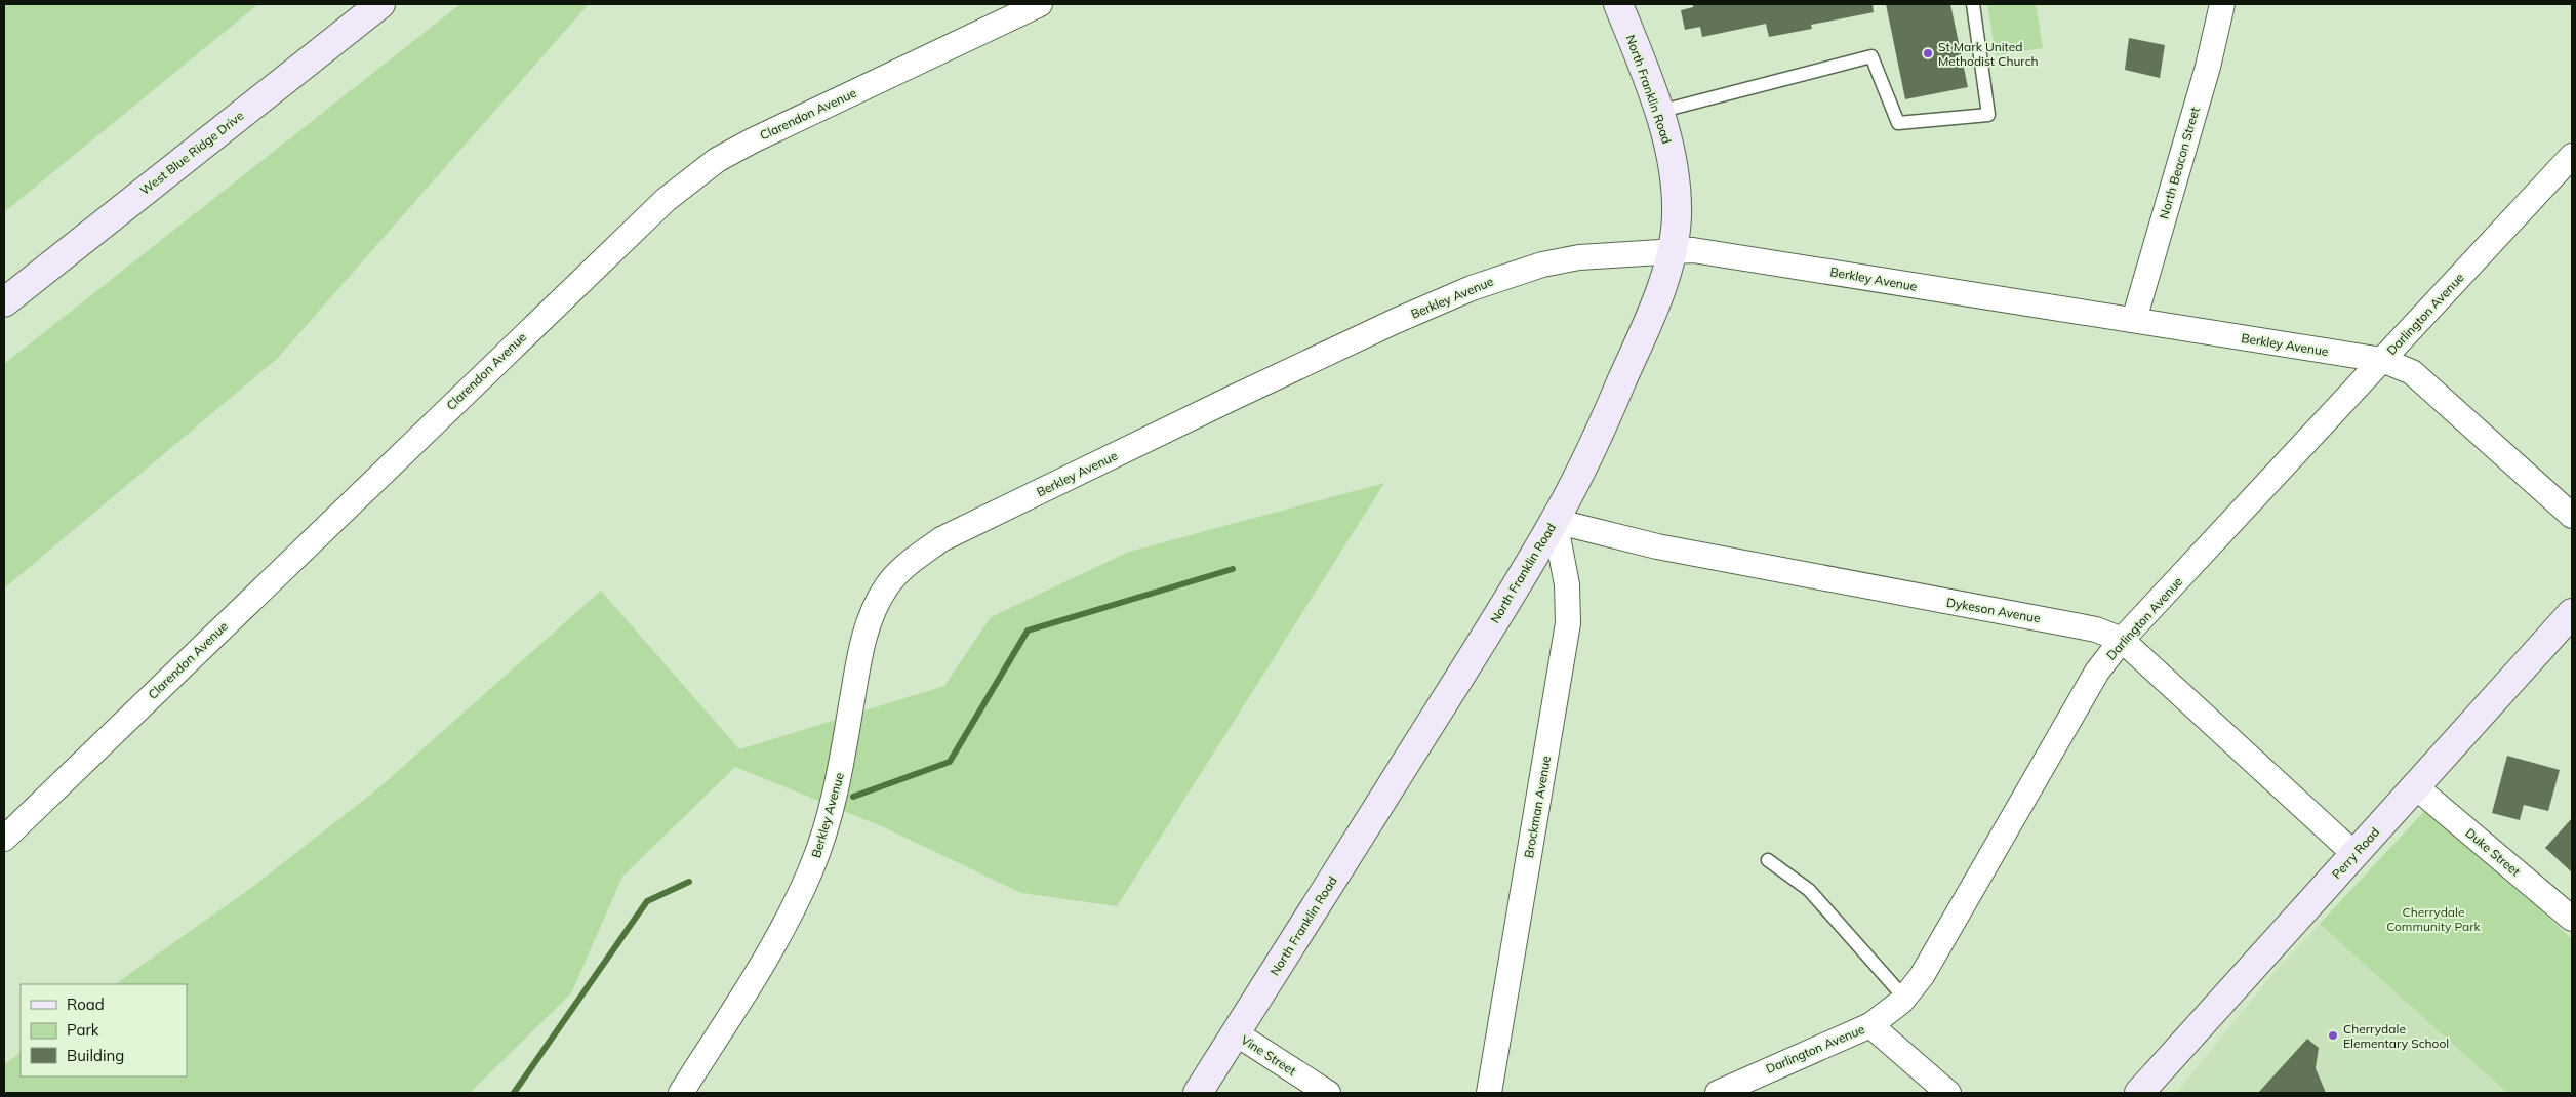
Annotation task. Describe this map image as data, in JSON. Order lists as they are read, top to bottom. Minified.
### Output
{"streets":{"street":["North Franklin Road","Clarendon Avenue","West Blue Ridge Drive","North Beacon Street","Berkley Avenue","Darlington Avenue","Dykeson Avenue","Brockman Avenue","Duke Street","Perry Road","Vine Street"]},"crossings":[["North Franklin Road","Berkley Avenue"],["North Franklin Road","Dykeson Avenue"],["North Franklin Road","Brockman Avenue"],["North Franklin Road","Vine Street"],["North Beacon Street","Berkley Avenue"],["Berkley Avenue","Darlington Avenue"],["Darlington Avenue","Dykeson Avenue"],["Dykeson Avenue","Brockman Avenue"],["Dykeson Avenue","Perry Road"],["Duke Street","Perry Road"]],"parks":["Cherrydale Community Park"],"places":["St Mark United Methodist Church","Cherrydale Elementary School"],"legend":["Road","Park","Building"]}
